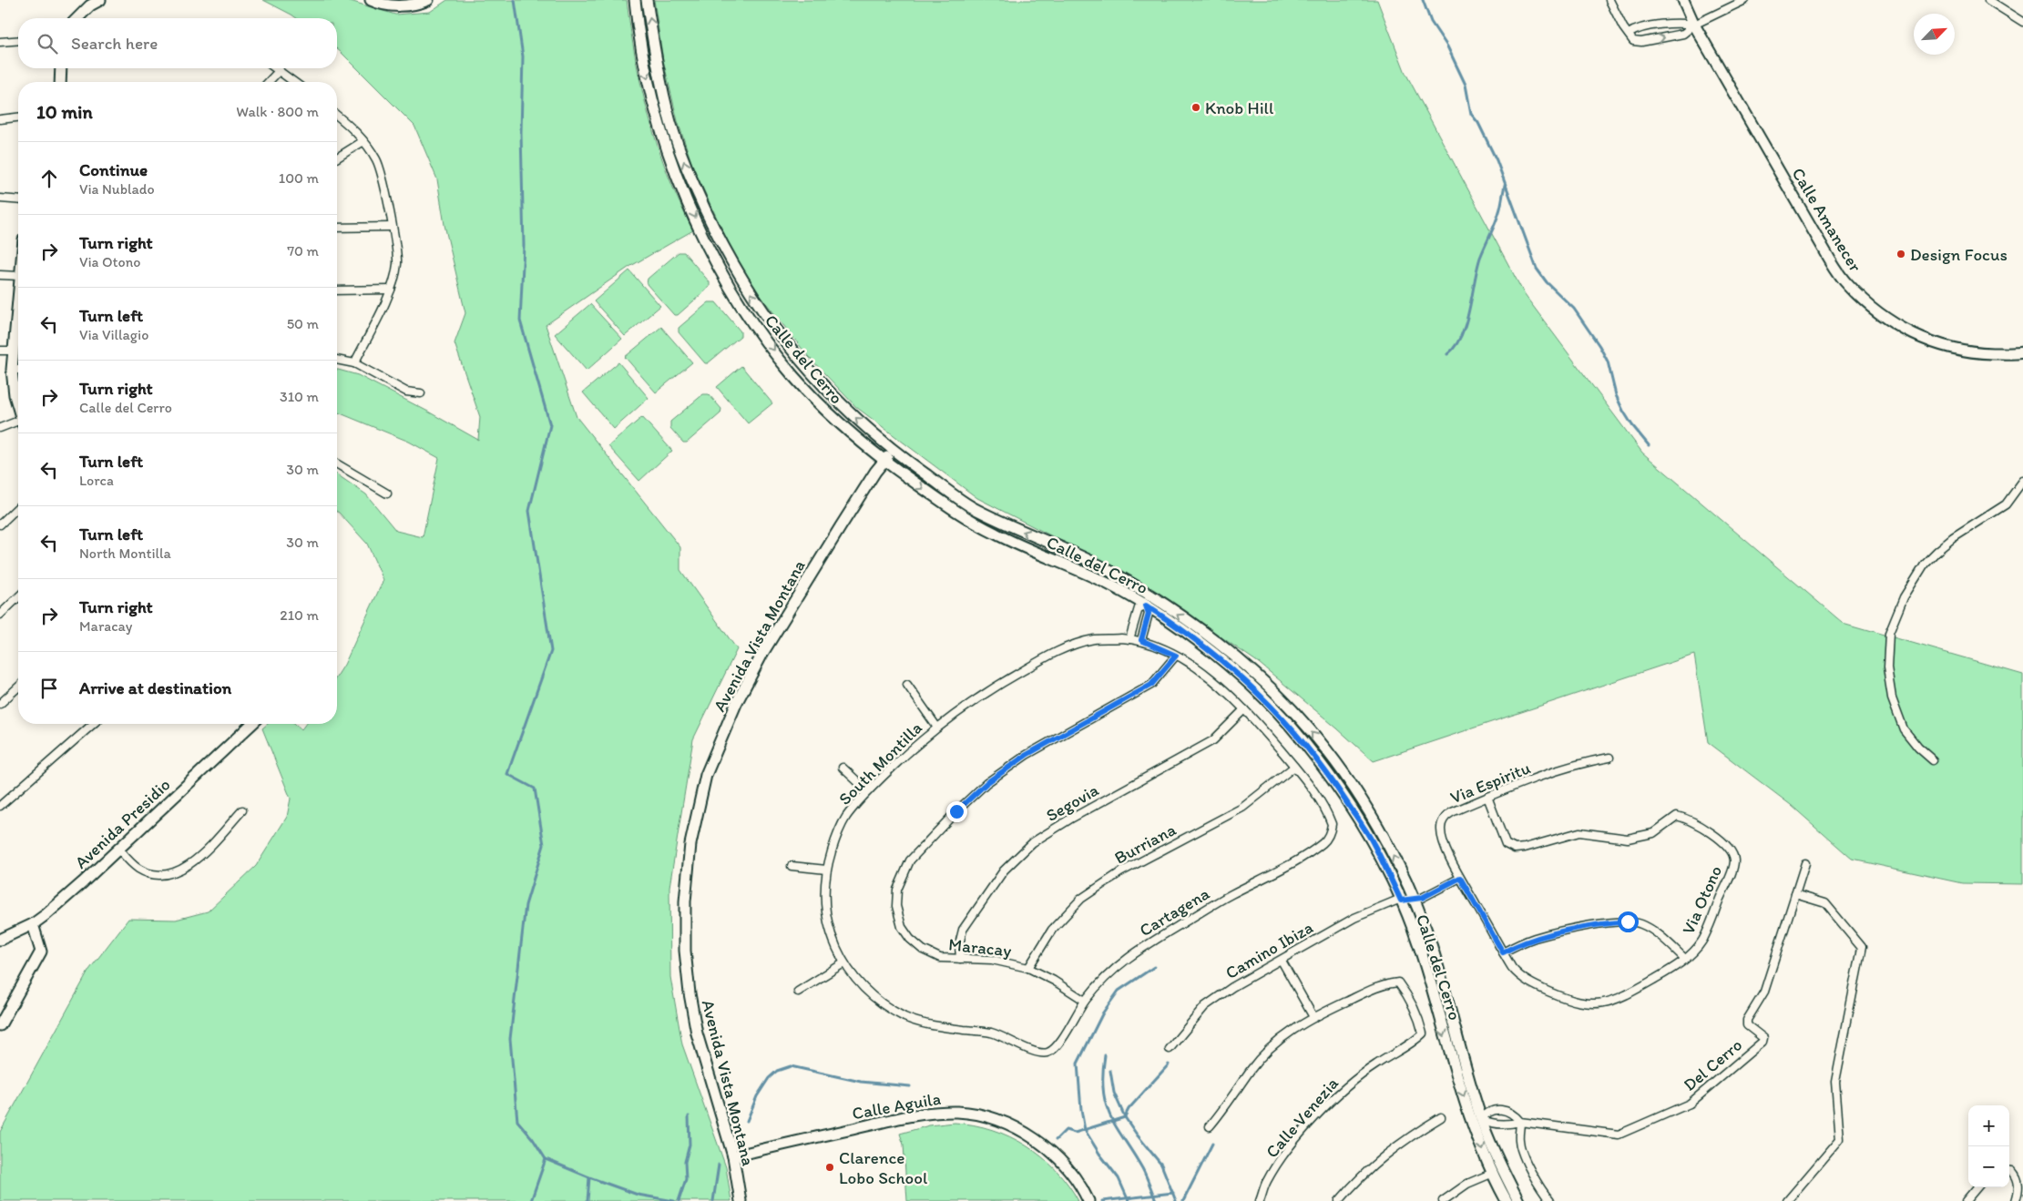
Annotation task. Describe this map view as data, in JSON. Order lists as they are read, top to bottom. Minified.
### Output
{"streets":{"main road":["Calle Amanecer","Calle del Cerro","Avenida Vista Montana","Avenida Presidio","Calle Aguila"],"street":["South Montilla","Via Espiritu","Segovia","Burriana","Via Otono","Cartagena","Maracay","Camino Ibiza","Del Cerro","Calle Venezia"]},"crossings":[["Calle del Cerro","Avenida Vista Montana"],["Calle del Cerro","Camino Ibiza"],["Calle del Cerro","Del Cerro"],["Avenida Vista Montana","Calle Aguila"],["South Montilla","Cartagena"],["Via Espiritu","Via Otono"],["Via Espiritu","Camino Ibiza"],["Segovia","Maracay"],["Burriana","Cartagena"],["Burriana","Maracay"],["Via Otono","Camino Ibiza"],["Cartagena","Maracay"]],"places":["Knob Hill","Design Focus","Clarence Lobo School"],"north":"top right","page":{"search":"Search here","heading":["10 min","Walk · 800 m"],"list":[["Continue","Via Nublado","100 m"],["Turn right","Via Otono","70 m"],["Turn left","Via Villagio","50 m"],["Turn right","Calle del Cerro","310 m"],["Turn left","Lorca","30 m"],["Turn left","North Montilla","30 m"],["Turn right","Maracay","210 m"],"Arrive at destination"],"map_buttons":["+","−"]}}
